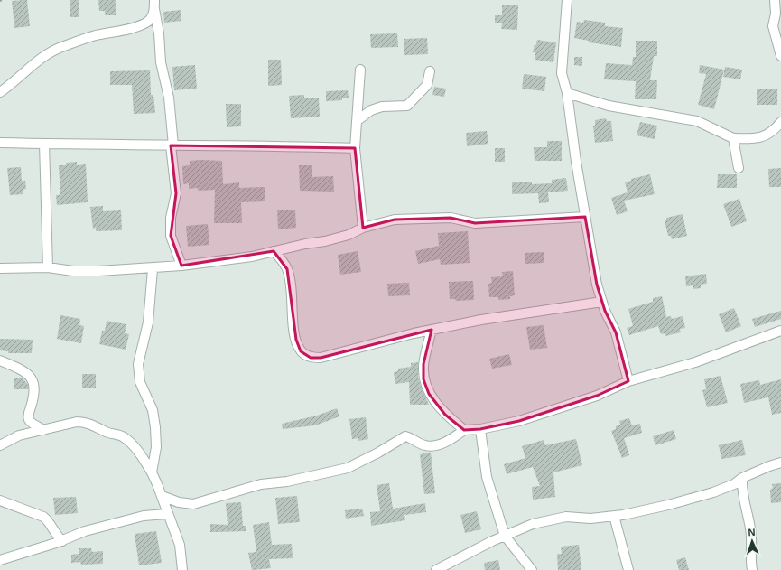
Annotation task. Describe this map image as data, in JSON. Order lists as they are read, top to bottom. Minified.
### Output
{"north":"top"}
